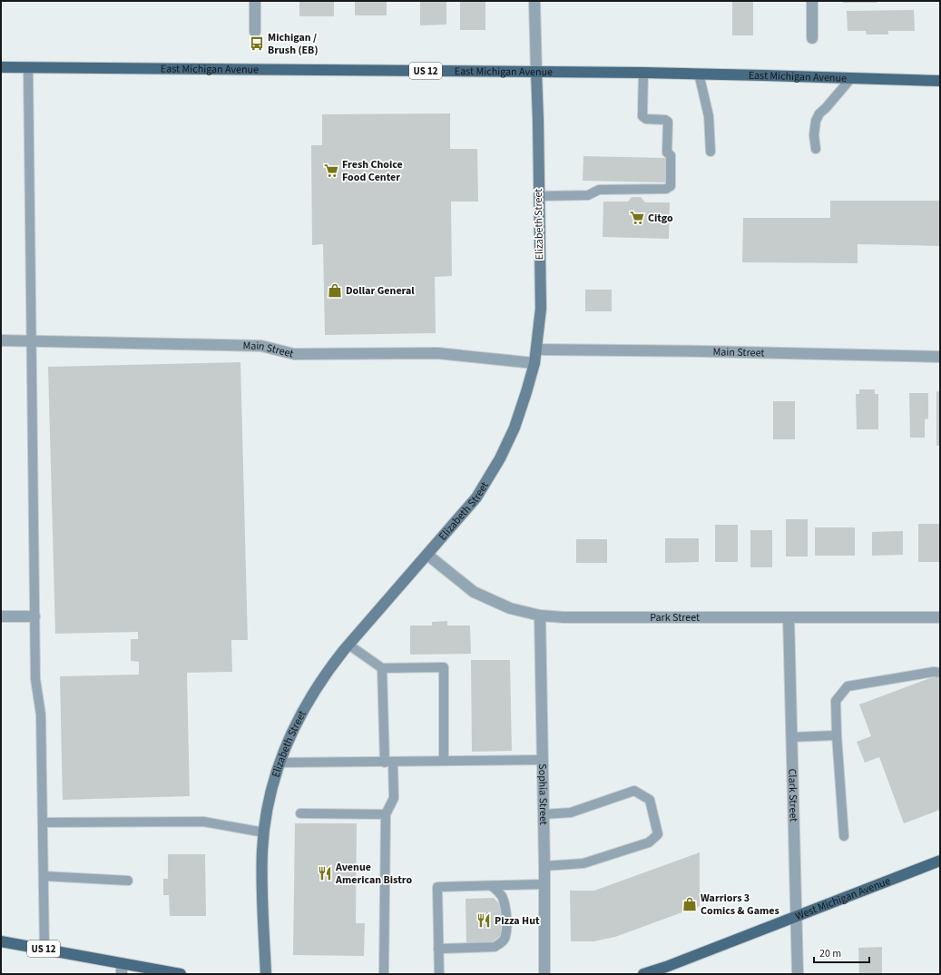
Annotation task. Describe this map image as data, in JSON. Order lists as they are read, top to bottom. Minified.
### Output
{"streets":{"main road":["East Michigan Avenue","US 12","West Michigan Avenue"],"street":["Elizabeth Street","Main Street","Park Street","Sophia Street","Clark Street"]},"crossings":[["East Michigan Avenue","Elizabeth Street"],["Elizabeth Street","Main Street"],["Elizabeth Street","Park Street"],["Park Street","Sophia Street"],["Park Street","Clark Street"],["Clark Street","West Michigan Avenue"]],"places":{"bus stop":["Michigan / Brush (EB)"],"supermarket":["Fresh Choice Food Center","Citgo"],"shop":["Dollar General","Warriors 3 Comics & Games"],"restaurant":["Avenue American Bistro","Pizza Hut"]},"scale_bar":"20 m"}
